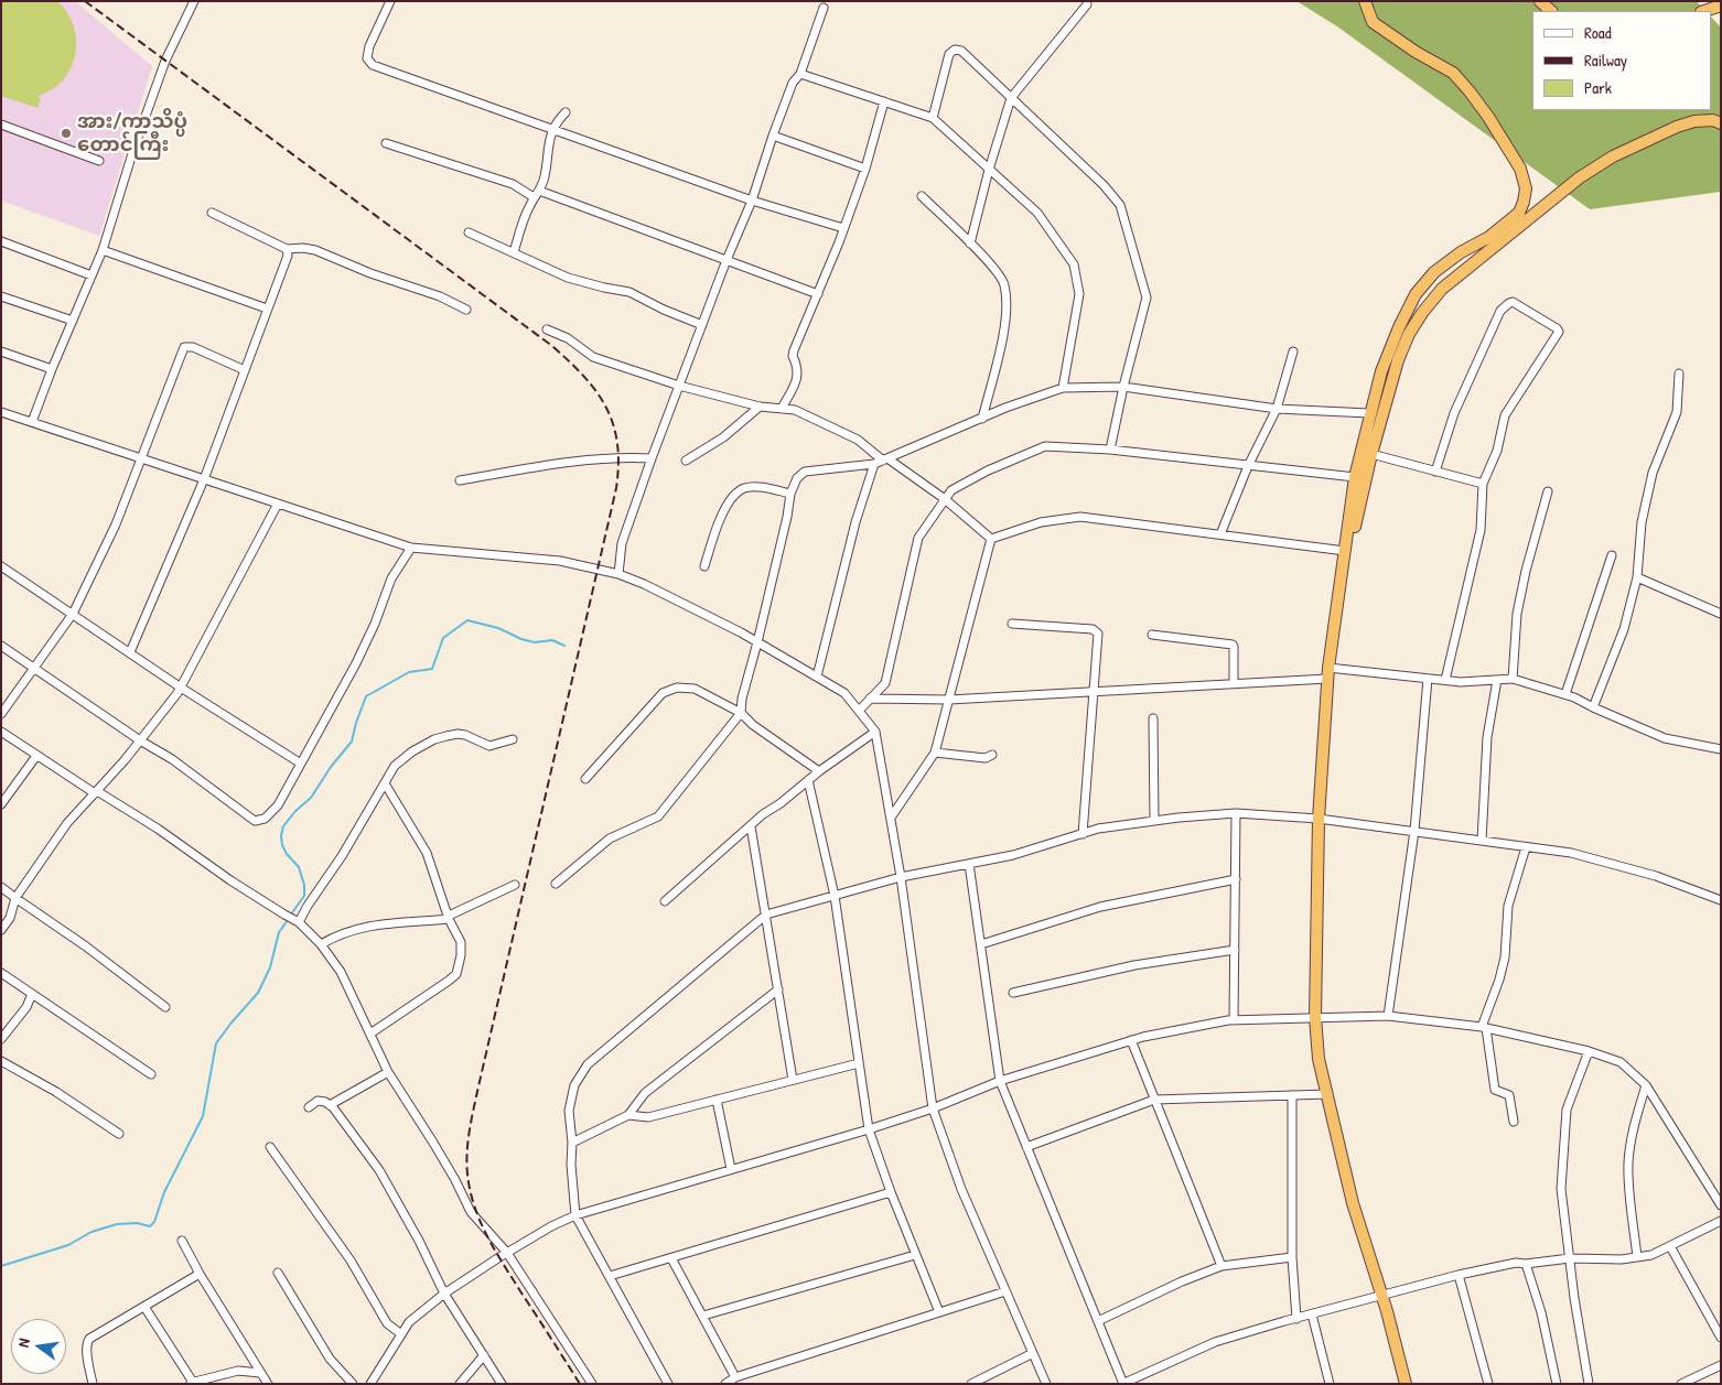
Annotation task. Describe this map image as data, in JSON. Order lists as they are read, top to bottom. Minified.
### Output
{"places":["အား/ကာသိပ္ပံ တောင်ကြီး"],"legend":["Road","Railway","Park"],"north":"left"}
